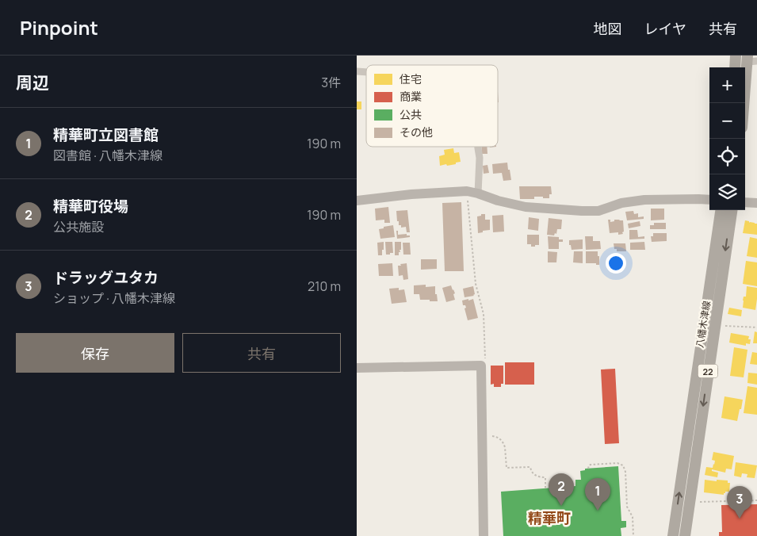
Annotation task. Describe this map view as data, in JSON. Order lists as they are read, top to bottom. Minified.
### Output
{"streets":{"main road":["八幡木津線","22"]},"districts":["精華町"],"legend":["住宅","商業","公共","その他"],"page":{"header":"Pinpoint","nav":["地図","レイヤ","共有"],"heading":["周辺","3件"],"map_buttons":["+","−"],"list":[{"mark":"1","name":"精華町立図書館","note":"図書館 · 八幡木津線","value":"190 m"},{"mark":"2","name":"精華町役場","note":"公共施設","value":"190 m"},{"mark":"3","name":"ドラッグユタカ","note":"ショップ · 八幡木津線","value":"210 m"}],"buttons":["保存","共有"],"pins":["2","1","3"]}}
